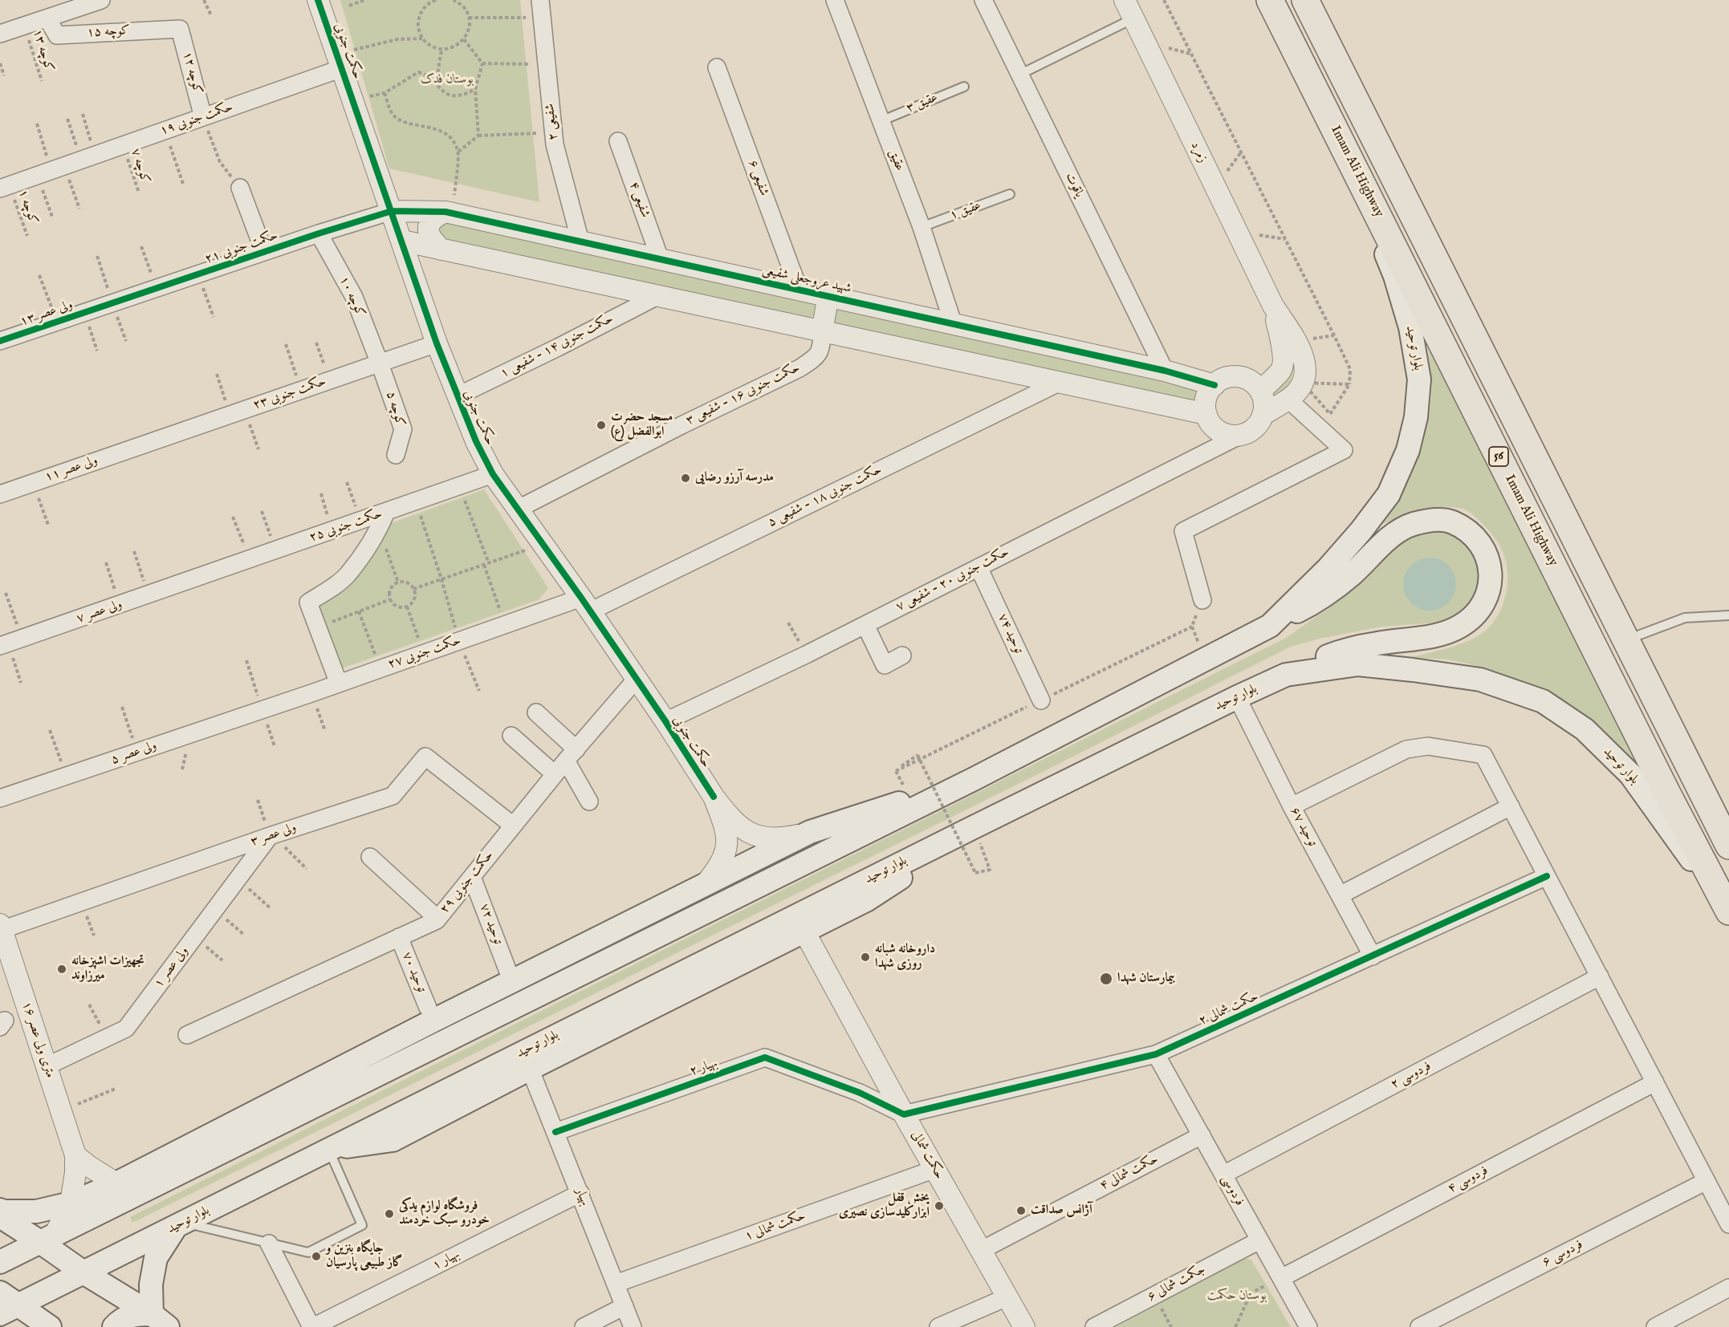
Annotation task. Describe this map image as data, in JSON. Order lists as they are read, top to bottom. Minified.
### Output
{"streets":{"highway":["Imam Ali Highway","56"],"main road":["بلوار توحید"],"street":["کوچه ۱۵","حکمت جنوبی","کوچه ۱۲","حکمت جنوبی ۱۹","شفیعی ۲","زمرد","عقیق","شفیعی ۶","یاقوت","شفیعی ۴","حکمت جنوبی ۲۱","شهید عروجعلی شفیعی","کوچه ۱۰","ولی عصر ۱۳","حکمت جنوبی ۱۴ - شفیعی ۱","حکمت جنوبی ۲۳","حکمت جنوبی ۱۶ - شفیعی ۳","کوچه ۵","ولی عصر ۱۱","حکمت جنوبی ۱۸ - شفیعی ۵","حکمت جنوبی ۲۵","حکمت جنوبی ۲۰ - شفیعی ۷","ولی عصر ۷","توحید ۷۴","حکمت جنوبی ۲۷","ولی عصر ۵","توحید ۶۷","ولی عصر ۳","حکمت جنوبی ۲۹","توحید ۷۲","ولی عصر ۱","توحید ۷۰","حکمت شمالی ۲","۱۶ متری ولی عصر","بهیار ۲","فردوسی ۲","حکمت شمالی","حکمت شمالی ۴","فردوسی ۴","فردوسی","بهیار","حکمت شمالی ۱","فردوسی ۶","بهیار ۱","جکمت شمالی ۶"],"lane":["عقیق ۳","عقیق ۱"],"path":["کوچه ۱۳","کوچه ۷","کوچه ۱"]},"crossings":[["کوچه ۱۵","کوچه ۱۲"],["حکمت جنوبی","حکمت جنوبی ۱۹"],["حکمت جنوبی","حکمت جنوبی ۲۱"],["حکمت جنوبی","شهید عروجعلی شفیعی"],["حکمت جنوبی","حکمت جنوبی ۱۴ - شفیعی ۱"],["حکمت جنوبی","حکمت جنوبی ۲۳"],["حکمت جنوبی","حکمت جنوبی ۱۶ - شفیعی ۳"],["حکمت جنوبی","حکمت جنوبی ۱۸ - شفیعی ۵"],["حکمت جنوبی","حکمت جنوبی ۲۵"],["حکمت جنوبی","حکمت جنوبی ۲۰ - شفیعی ۷"],["حکمت جنوبی","حکمت جنوبی ۲۷"],["حکمت جنوبی","حکمت جنوبی ۲۹"],["کوچه ۱۲","حکمت جنوبی ۱۹"],["عقیق ۳","عقیق"],["حکمت جنوبی ۱۹","کوچه ۷"],["حکمت جنوبی ۱۹","کوچه ۱"],["شفیعی ۲","شهید عروجعلی شفیعی"],["زمرد","شهید عروجعلی شفیعی"],["زمرد","حکمت جنوبی ۲۰ - شفیعی ۷"],["عقیق","عقیق ۱"],["عقیق","شهید عروجعلی شفیعی"],["Imam Ali Highway","بلوار توحید"],["شفیعی ۶","شهید عروجعلی شفیعی"],["یاقوت","شهید عروجعلی شفیعی"],["شفیعی ۴","شهید عروجعلی شفیعی"],["حکمت جنوبی ۲۱","شهید عروجعلی شفیعی"],["حکمت جنوبی ۲۱","کوچه ۱۰"],["حکمت جنوبی ۲۱","ولی عصر ۱۳"],["شهید عروجعلی شفیعی","حکمت جنوبی ۲۰ - شفیعی ۷"],["کوچه ۱۰","حکمت جنوبی ۲۳"],["کوچه ۱۰","کوچه ۵"],["بلوار توحید","توحید ۶۷"],["حکمت جنوبی ۲۳","کوچه ۵"],["حکمت جنوبی ۲۳","ولی عصر ۱۱"],["حکمت جنوبی ۱۸ - شفیعی ۵","حکمت جنوبی ۲۷"],["حکمت جنوبی ۲۵","ولی عصر ۷"],["حکمت جنوبی ۲۰ - شفیعی ۷","توحید ۷۴"],["حکمت جنوبی ۲۷","ولی عصر ۵"],["توحید ۶۷","حکمت شمالی ۲"],["ولی عصر ۳","حکمت جنوبی ۲۹"],["ولی عصر ۳","ولی عصر ۱"],["ولی عصر ۳","۱۶ متری ولی عصر"],["حکمت جنوبی ۲۹","توحید ۷۲"],["حکمت جنوبی ۲۹","توحید ۷۰"],["ولی عصر ۱","۱۶ متری ولی عصر"],["حکمت شمالی ۲","بهیار ۲"],["حکمت شمالی ۲","حکمت شمالی"],["حکمت شمالی ۲","فردوسی"],["بهیار ۲","حکمت شمالی"],["بهیار ۲","بهیار"],["فردوسی ۲","فردوسی"],["حکمت شمالی","حکمت شمالی ۴"],["حکمت شمالی","حکمت شمالی ۱"],["حکمت شمالی ۴","فردوسی"],["فردوسی ۴","فردوسی"],["فردوسی","جکمت شمالی ۶"],["بهیار","حکمت شمالی ۱"],["بهیار","بهیار ۱"]],"parks":["بوستان فدک","بوستان حکمت"],"places":["مسجد حضرت ابوالفضل (ع)","مدرسه آرزو رضایی","داروخانه شبانه روزی شهدا","تجهیزات اشپزخانه میرزاوند","بیمارستان شهدا","پخش قفل ابزارکلیدسازی نصیری","آژانس صداقت","فروشگاه لوازم یدکی خودرو سبک خردمند","جایگاه بنزین و گاز طبیعی پارسیان"]}
